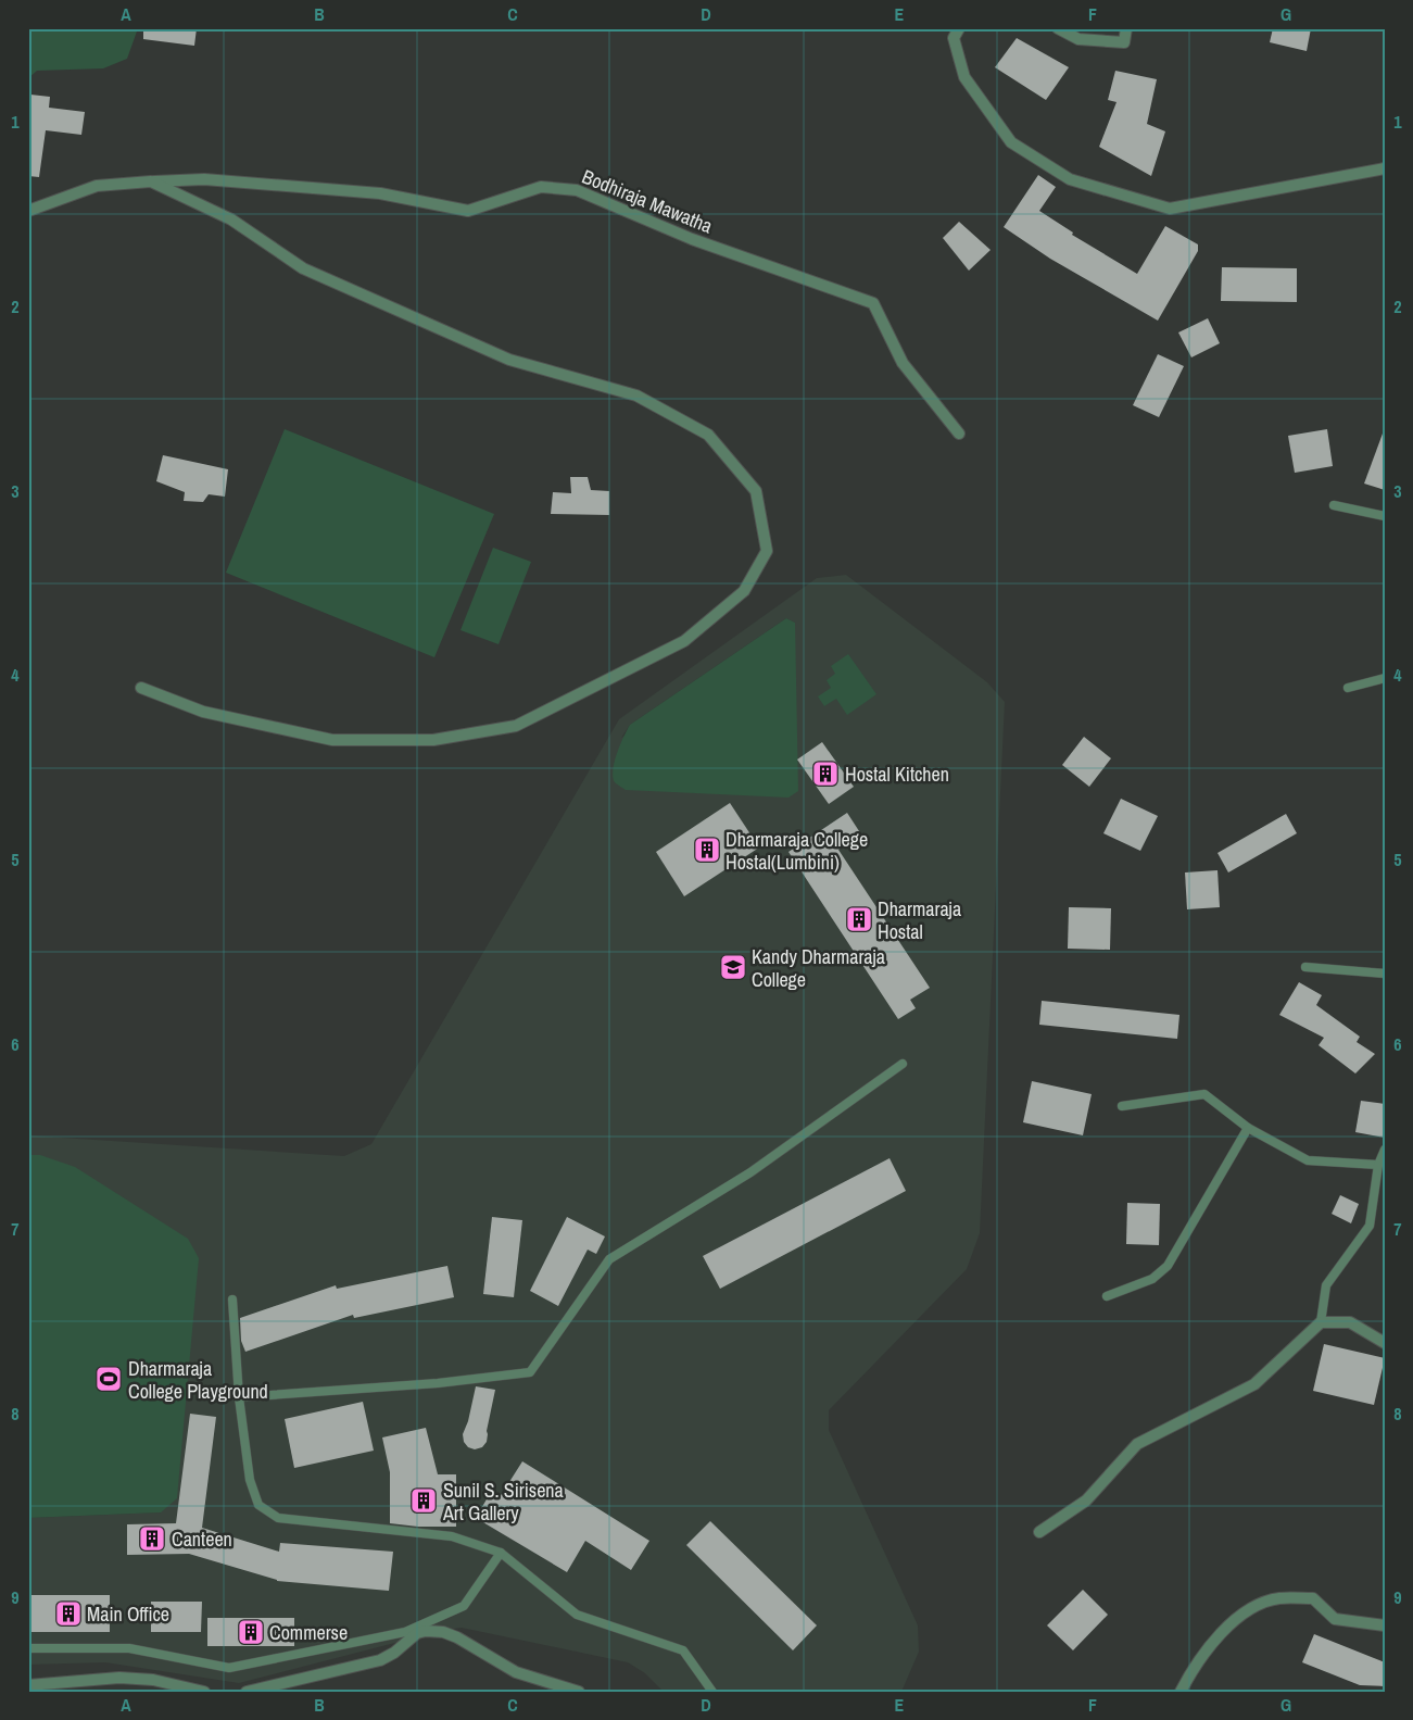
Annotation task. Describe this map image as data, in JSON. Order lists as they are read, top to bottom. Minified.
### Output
{"streets":{"street":["Bodhiraja Mawatha"]},"places":{"building":["Hostal Kitchen","Dharmaraja College Hostal(Lumbini)","Dharmaraja Hostal","Sunil S. Sirisena Art Gallery","Canteen","Main Office","Commerse"],"school or university":["Kandy Dharmaraja College"],"sports":["Dharmaraja College Playground"]},"grid":{"columns":["A","B","C","D","E","F","G"],"rows":["1","2","3","4","5","6","7","8","9"]}}
